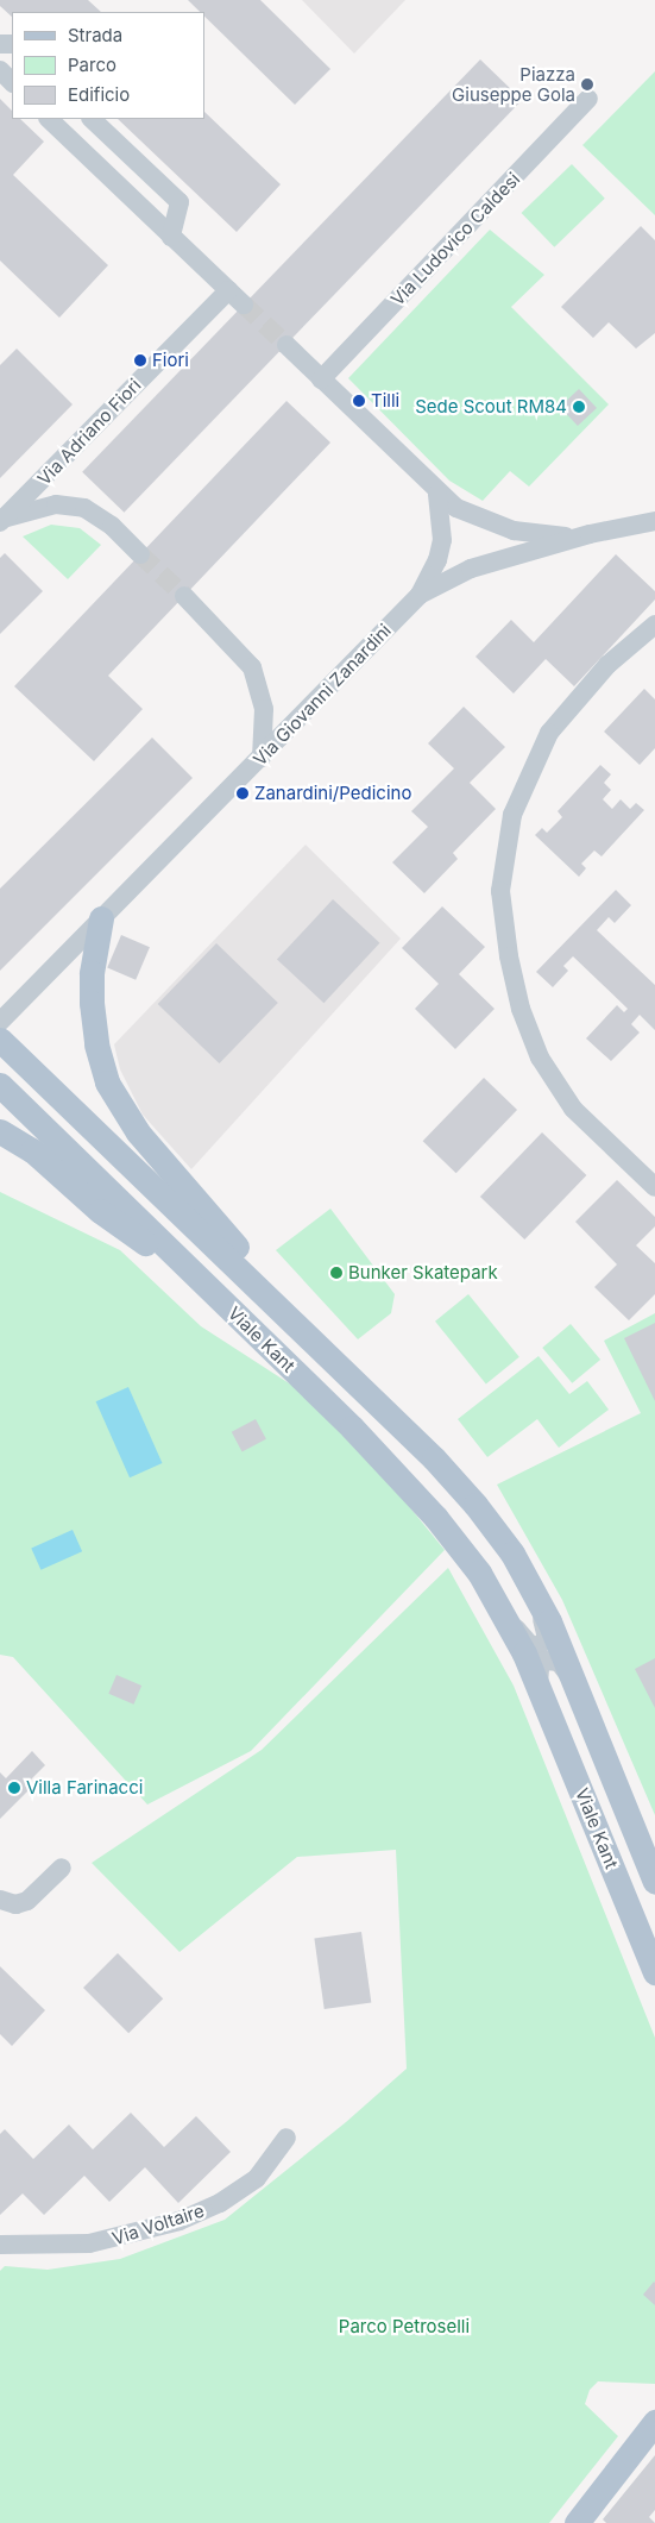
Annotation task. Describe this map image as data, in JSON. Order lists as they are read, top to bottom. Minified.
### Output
{"streets":{"main road":["Viale Kant"],"street":["Via Ludovico Caldesi","Via Adriano Fiori","Via Giovanni Zanardini","Via Voltaire"]},"parks":["Parco Petroselli"],"places":["Piazza Giuseppe Gola","Fiori","Tilli","Sede Scout RM84","Zanardini/Pedicino","Bunker Skatepark","Villa Farinacci"],"legend":["Strada","Parco","Edificio"]}
